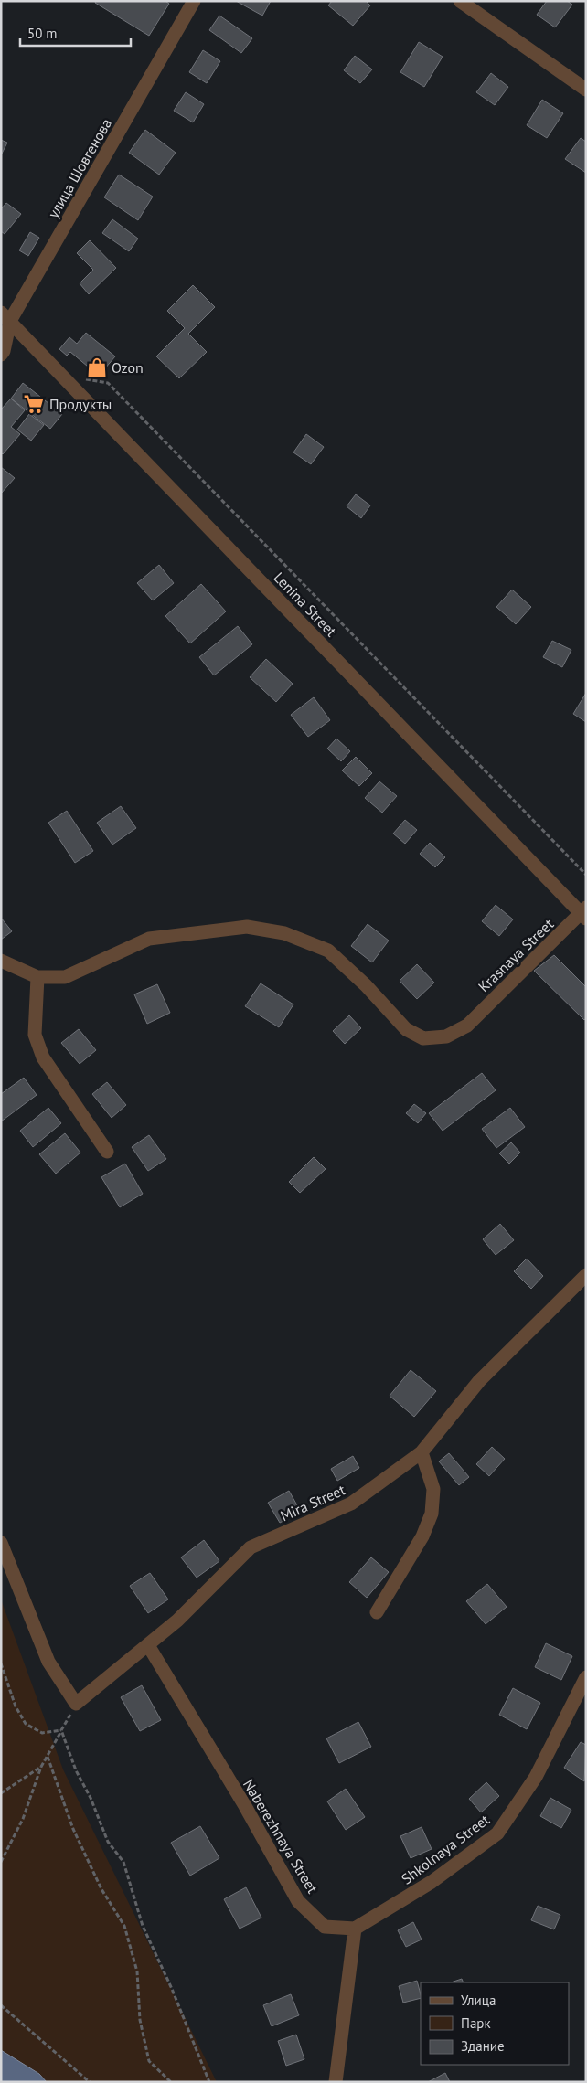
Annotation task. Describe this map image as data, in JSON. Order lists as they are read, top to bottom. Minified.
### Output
{"streets":{"street":["улица Шовгенова","Lenina Street","Krasnaya Street","Mira Street","Naberezhnaya Street","Shkolnaya Street"]},"crossings":[["улица Шовгенова","Lenina Street"],["Lenina Street","Krasnaya Street"],["Mira Street","Naberezhnaya Street"],["Naberezhnaya Street","Shkolnaya Street"]],"places":{"shop":["Ozon"],"supermarket":["Продукты"]},"legend":["Улица","Парк","Здание"],"scale_bar":"50 m"}
